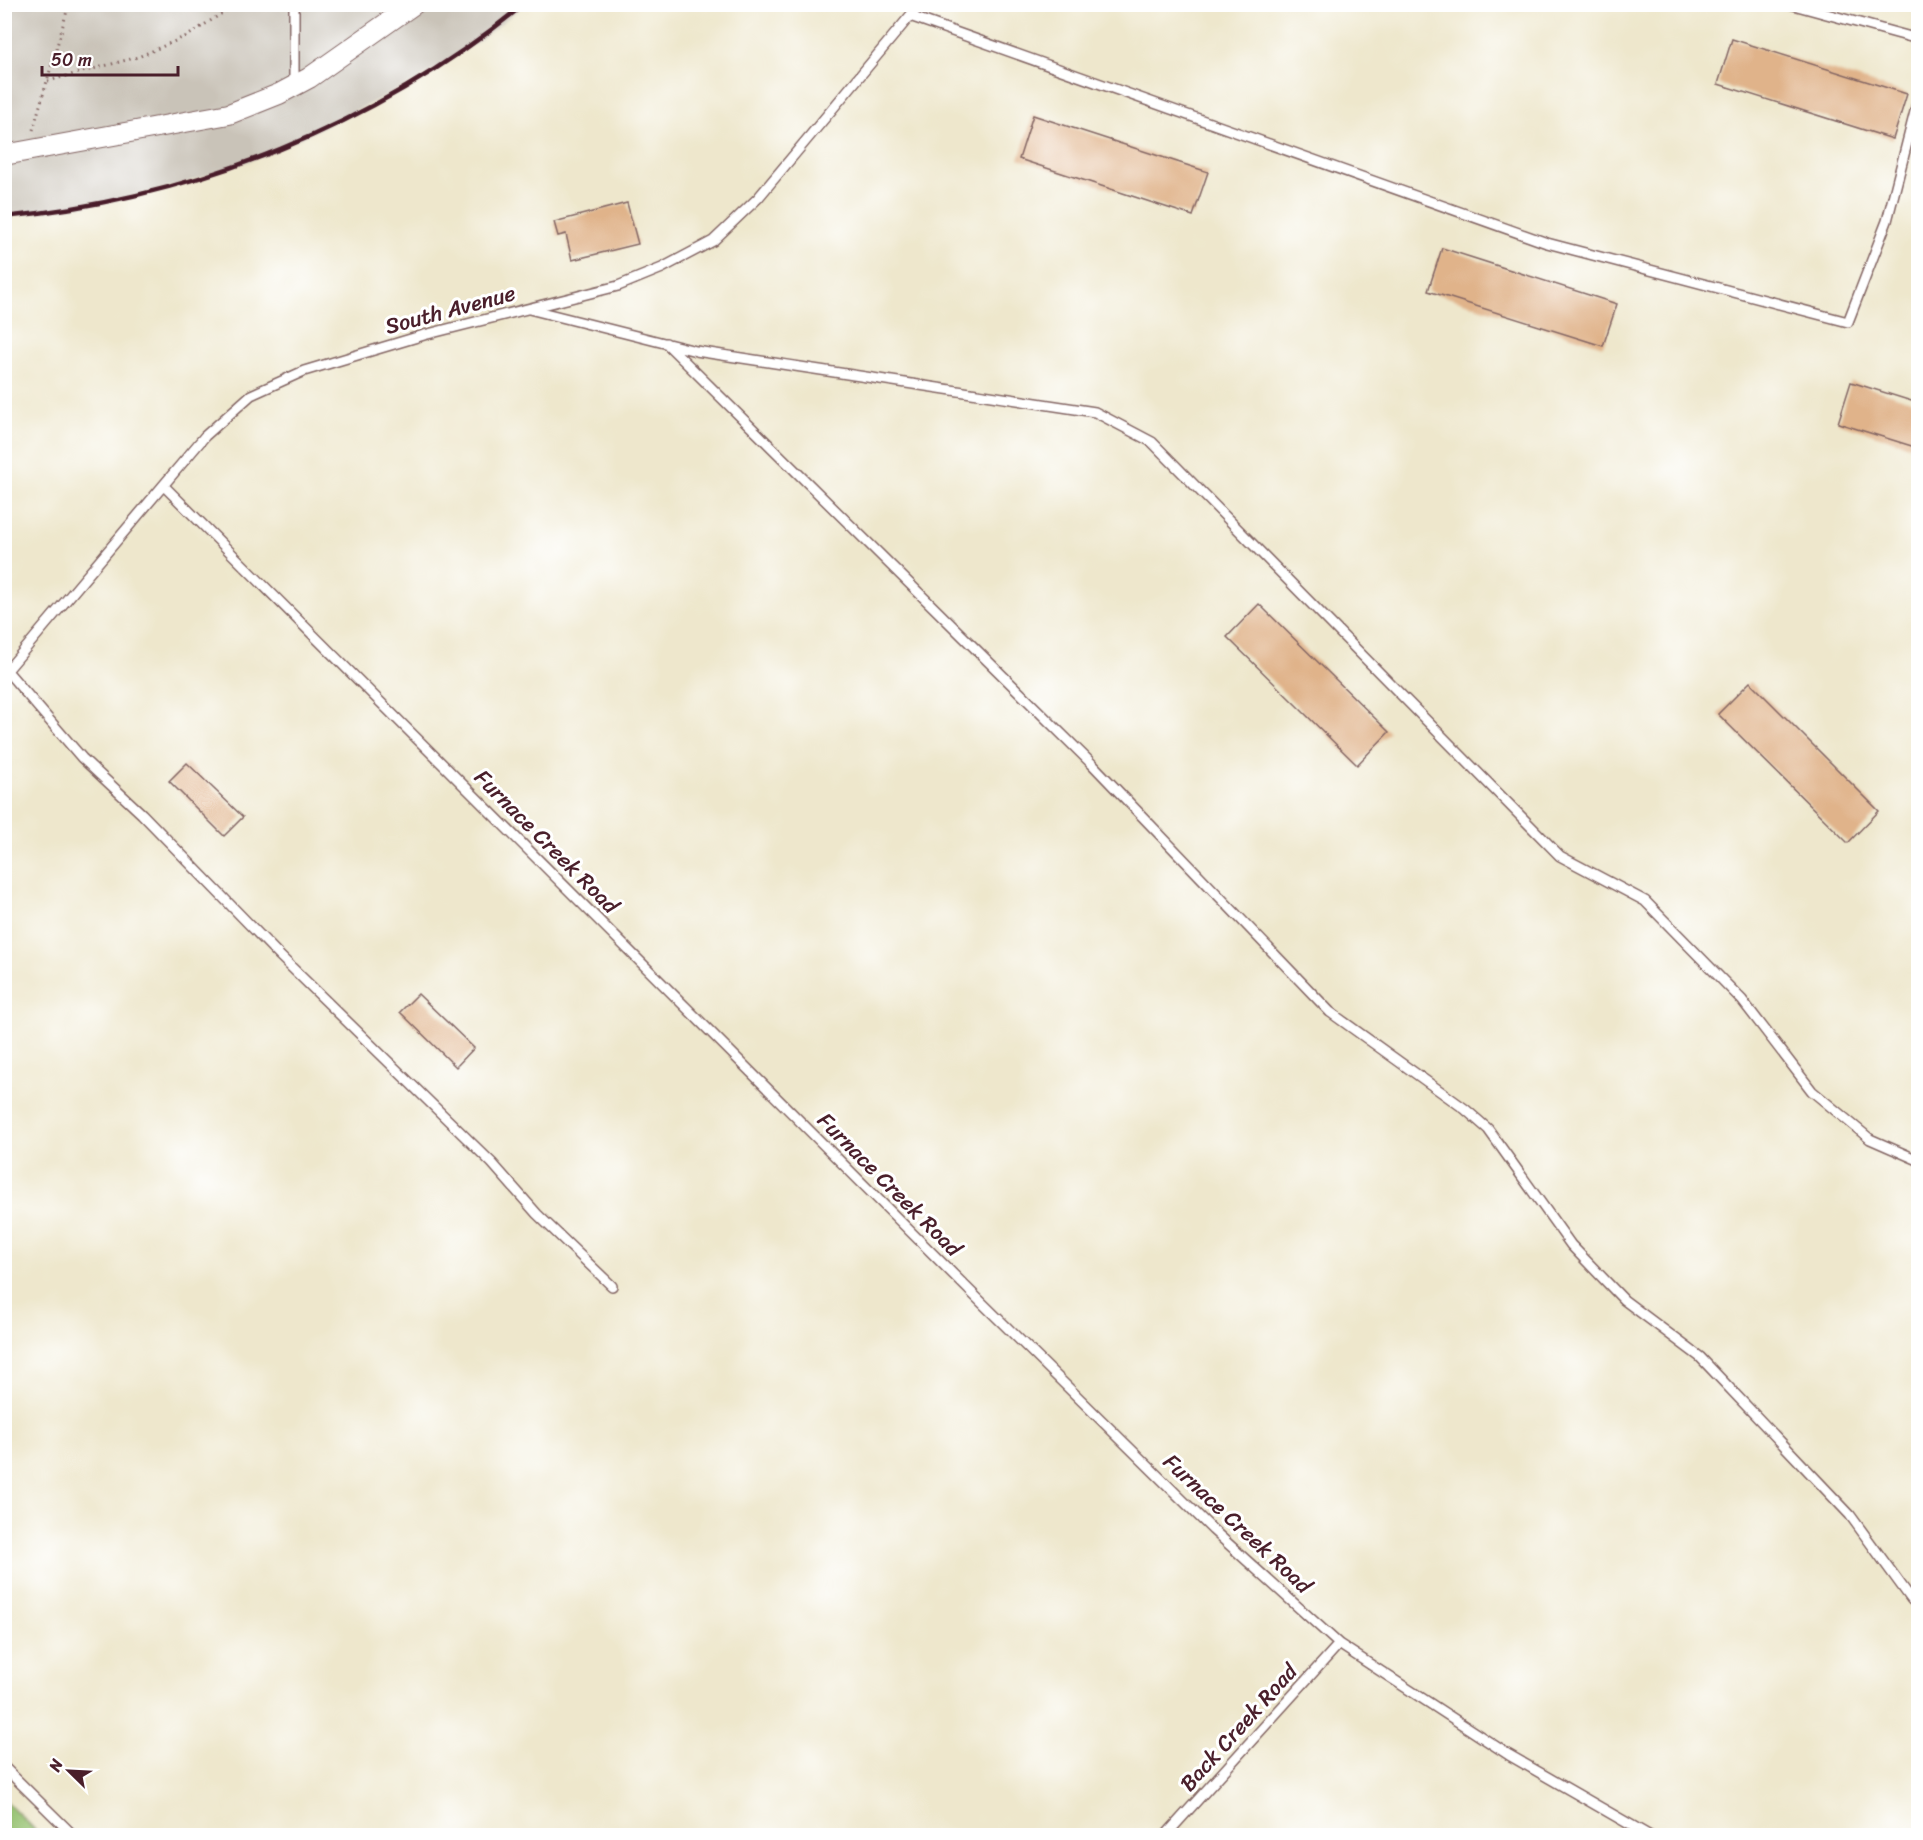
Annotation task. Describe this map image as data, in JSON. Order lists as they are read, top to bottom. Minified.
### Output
{"streets":{"lane":["South Avenue","Furnace Creek Road","Back Creek Road"]},"crossings":[["South Avenue","Furnace Creek Road"],["Furnace Creek Road","Back Creek Road"]],"scale_bar":"50 m","north":"top left"}
